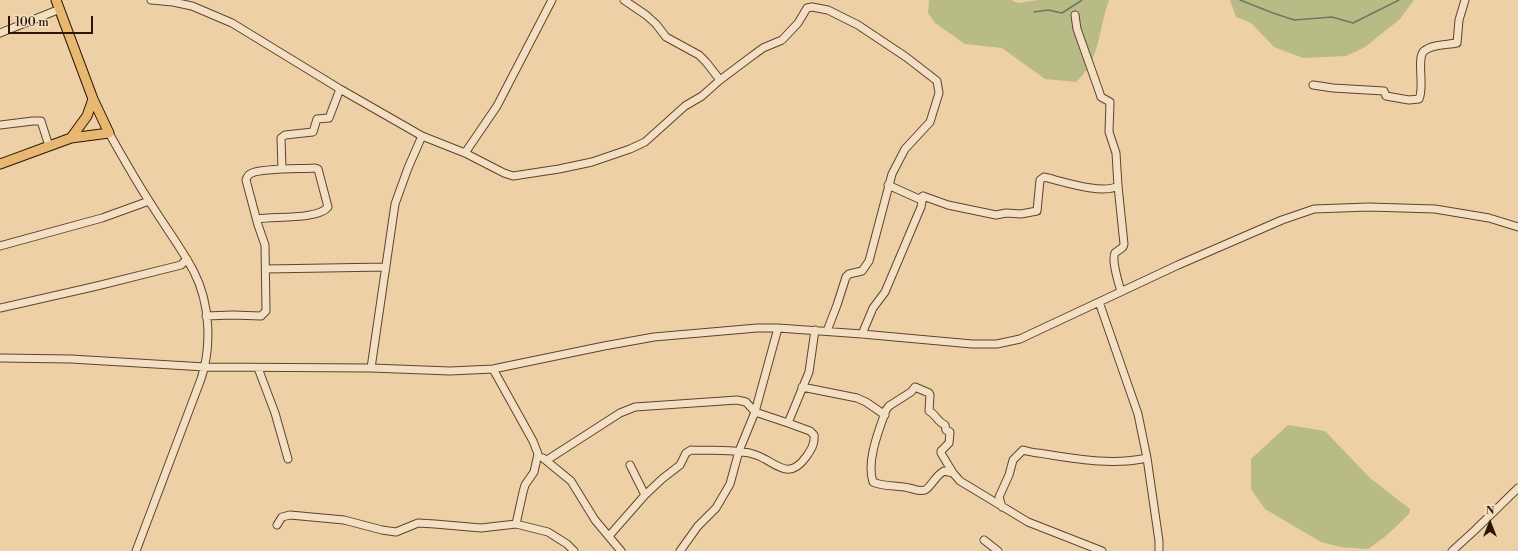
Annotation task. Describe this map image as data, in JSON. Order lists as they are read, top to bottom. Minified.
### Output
{"scale_bar":"100 m","north":"top"}
